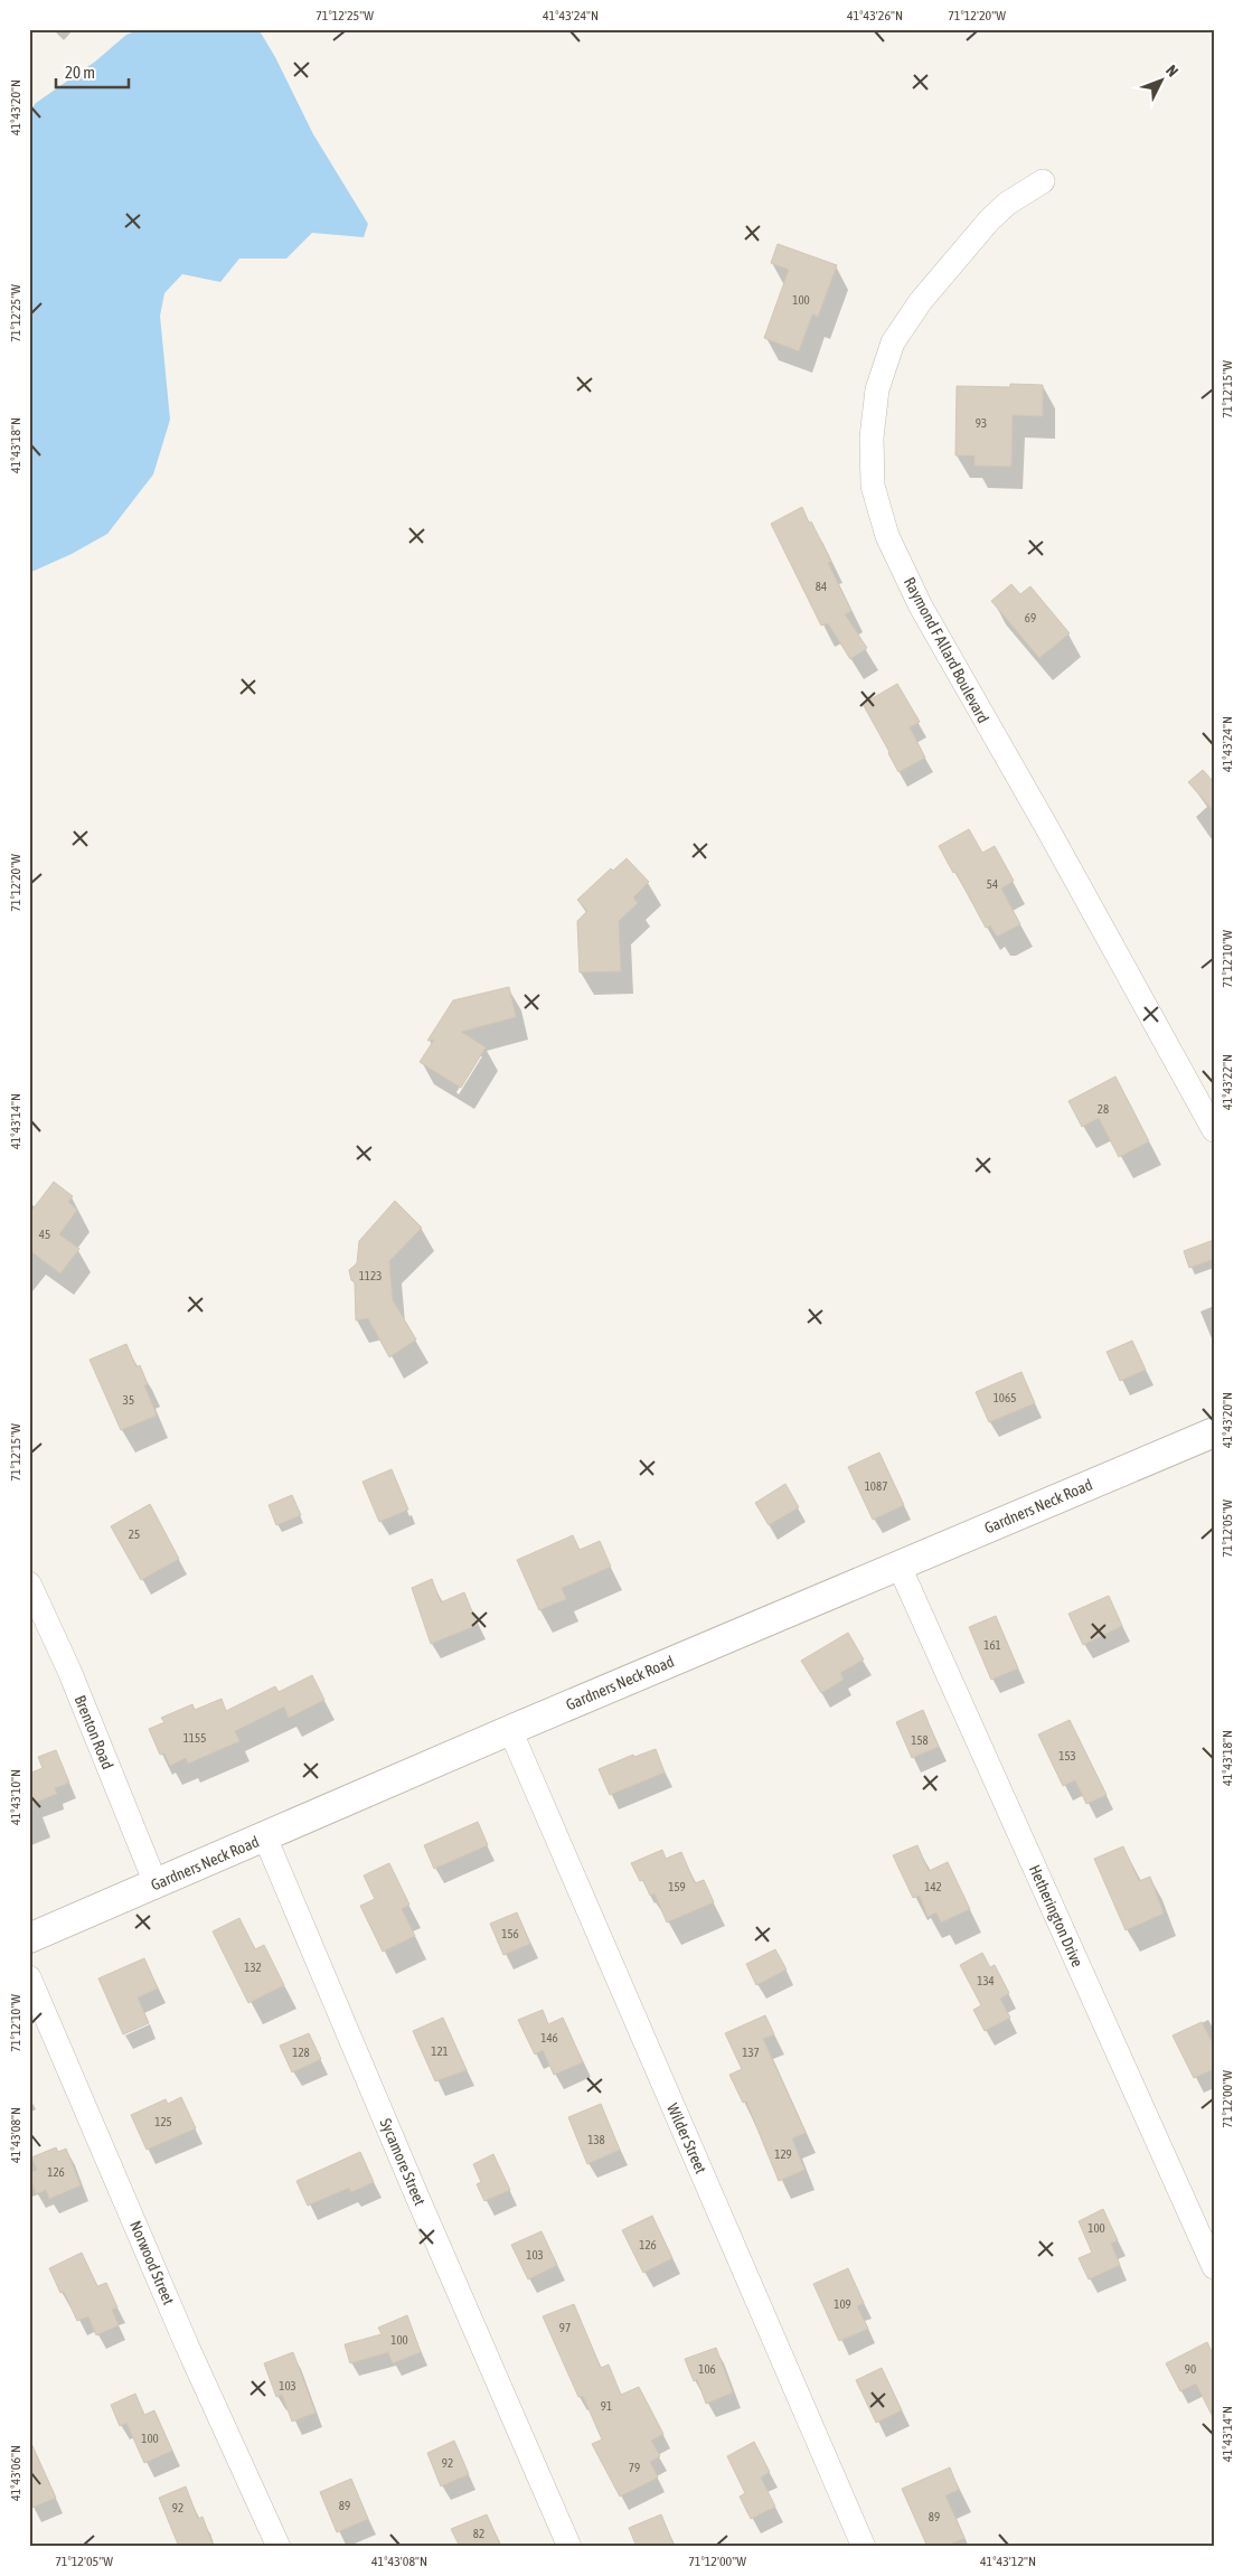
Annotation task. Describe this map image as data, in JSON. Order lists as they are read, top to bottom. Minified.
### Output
{"streets":{"street":["Raymond F Allard Boulevard","Gardners Neck Road","Brenton Road","Hetherington Drive","Wilder Street","Sycamore Street","Norwood Street"]},"crossings":[["Gardners Neck Road","Brenton Road"],["Gardners Neck Road","Hetherington Drive"],["Gardners Neck Road","Wilder Street"],["Gardners Neck Road","Sycamore Street"]],"house_numbers":["100","93","84","69","54","28","45","1123","1065","35","1087","25","161","1155","158","153","159","142","156","132","134","146","121","128","137","125","138","129","126","100","126","103","109","97","100","106","90","103","91","100","92","79","89","92","89","82"],"scale_bar":"20 m","north":"top right","coordinates":["71°12'25\"W","41°43'24\"N","41°43'26\"N","71°12'20\"W","41°43'20\"N","71°12'15\"W","41°43'18\"N","71°12'10\"W","41°43'22\"N","41°43'14\"N","71°12'05\"W","41°43'10\"N","71°12'00\"W","41°43'08\"N","41°43'06\"N","41°43'12\"N"]}
